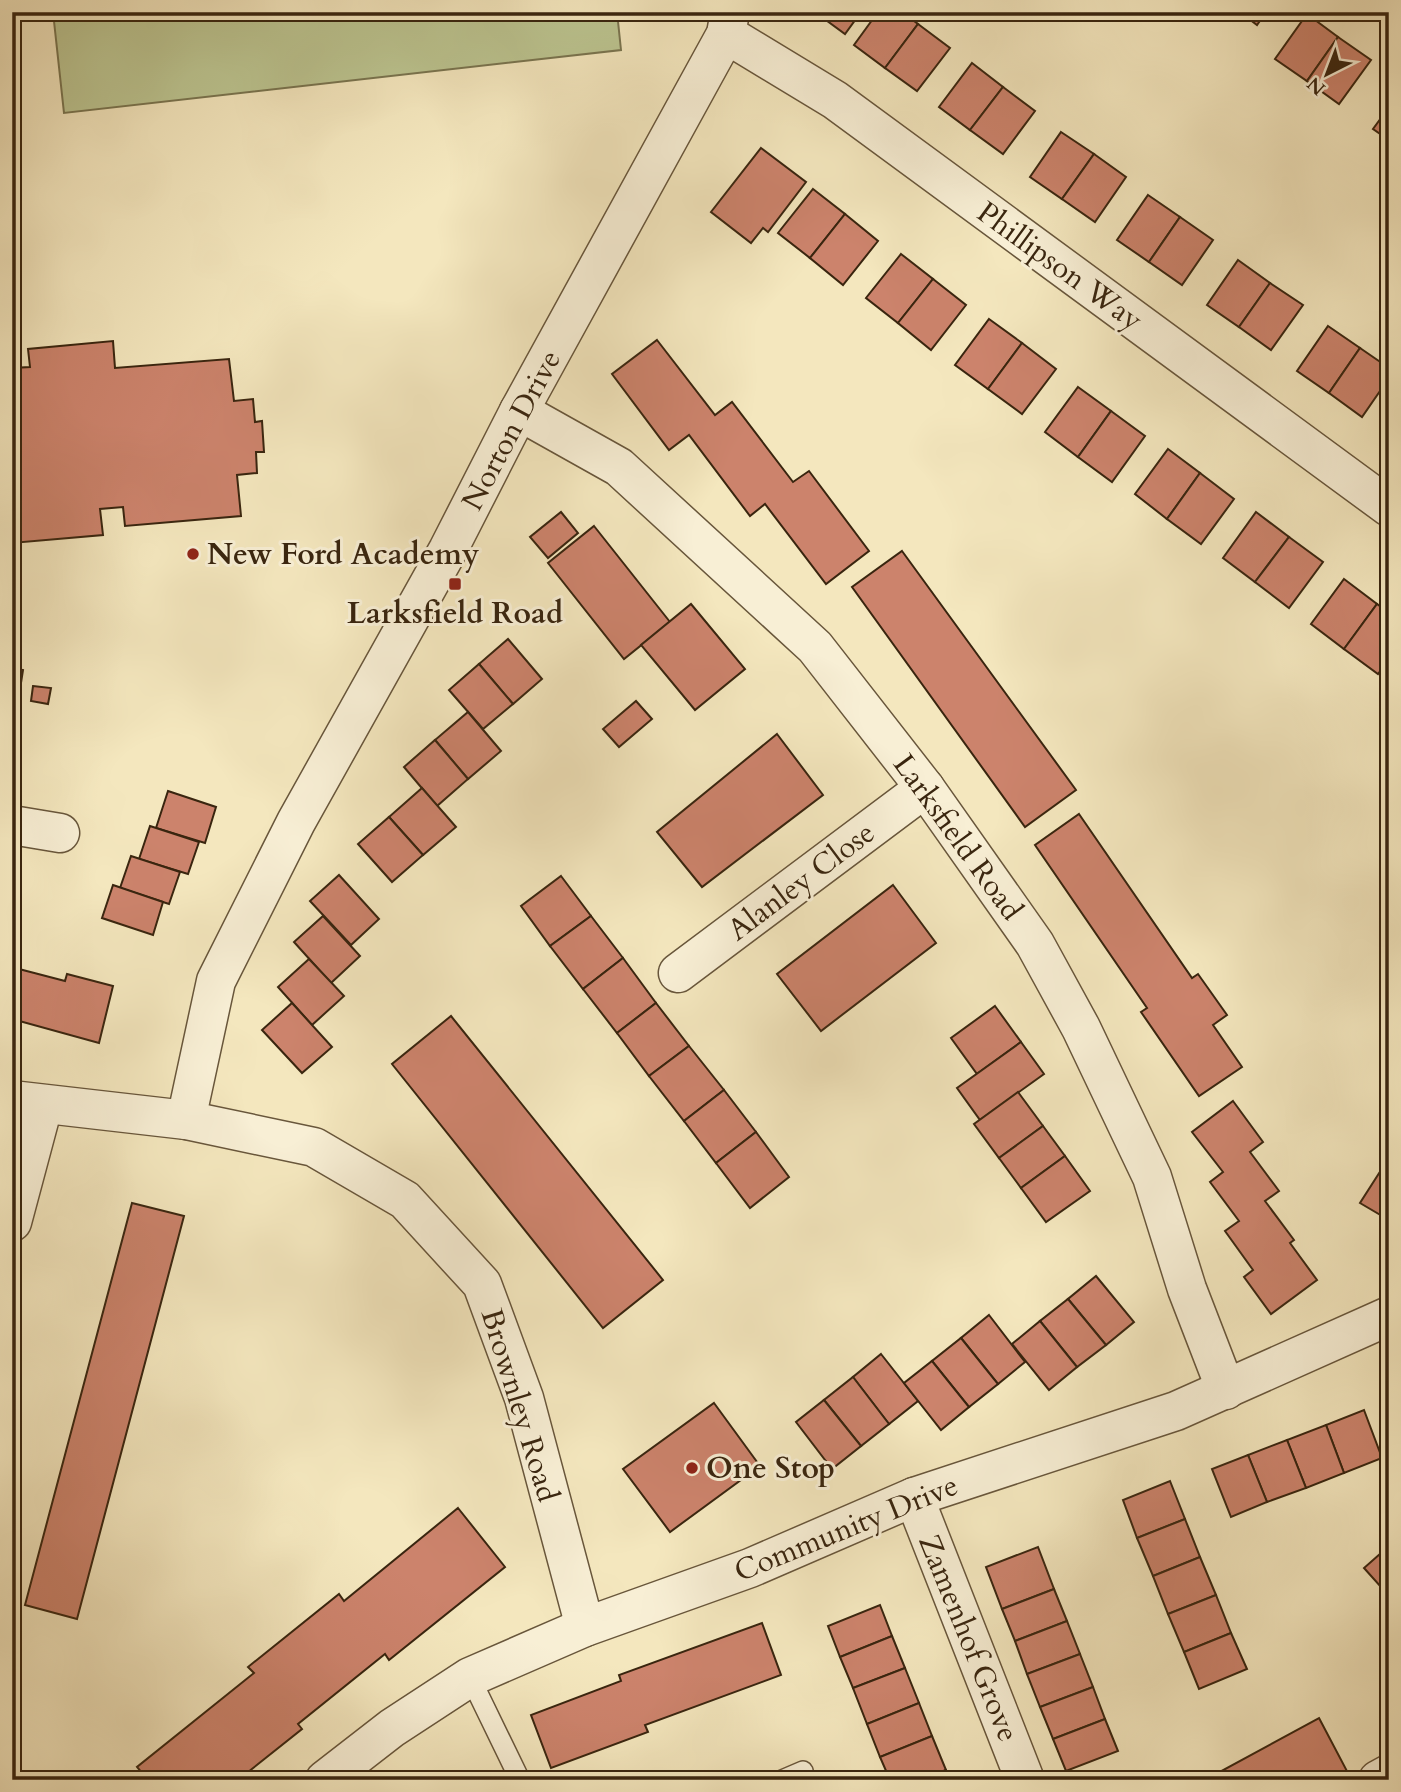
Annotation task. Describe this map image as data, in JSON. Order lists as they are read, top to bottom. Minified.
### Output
{"streets":{"street":["Phillipson Way","Norton Drive","Larksfield Road","Alanley Close","Brownley Road","Community Drive","Zamenhof Grove"]},"crossings":[["Phillipson Way","Norton Drive"],["Norton Drive","Larksfield Road"],["Norton Drive","Brownley Road"],["Larksfield Road","Alanley Close"],["Larksfield Road","Community Drive"],["Brownley Road","Community Drive"],["Community Drive","Zamenhof Grove"]],"places":{"other":["New Ford Academy","One Stop"],"transit":["Larksfield Road"]},"north":"bottom left"}
